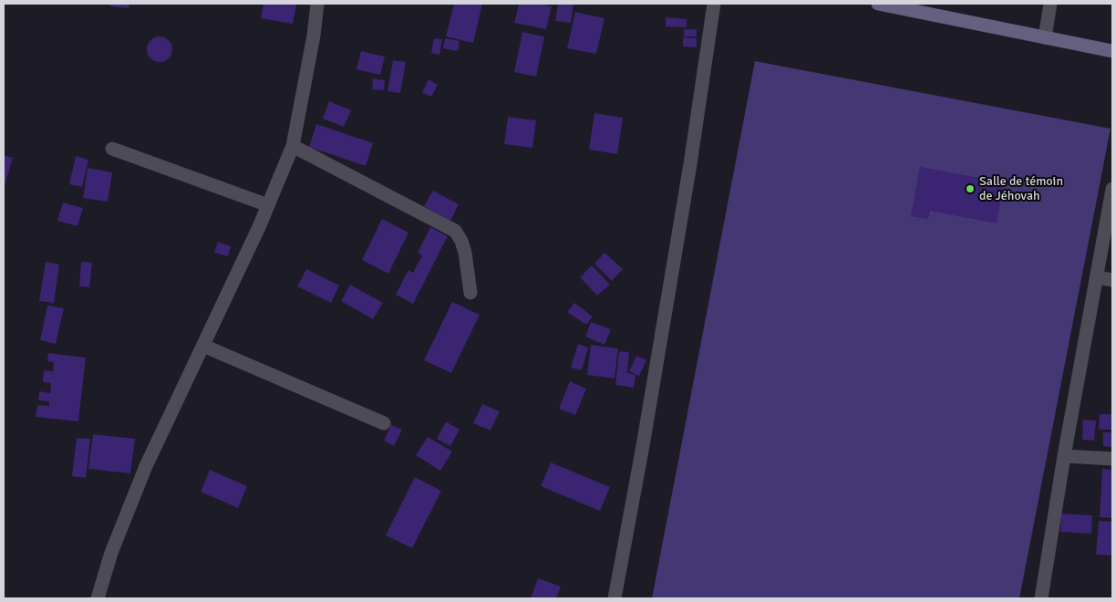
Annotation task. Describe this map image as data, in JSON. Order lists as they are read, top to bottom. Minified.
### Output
{"places":["Salle de témoin de Jéhovah"]}
